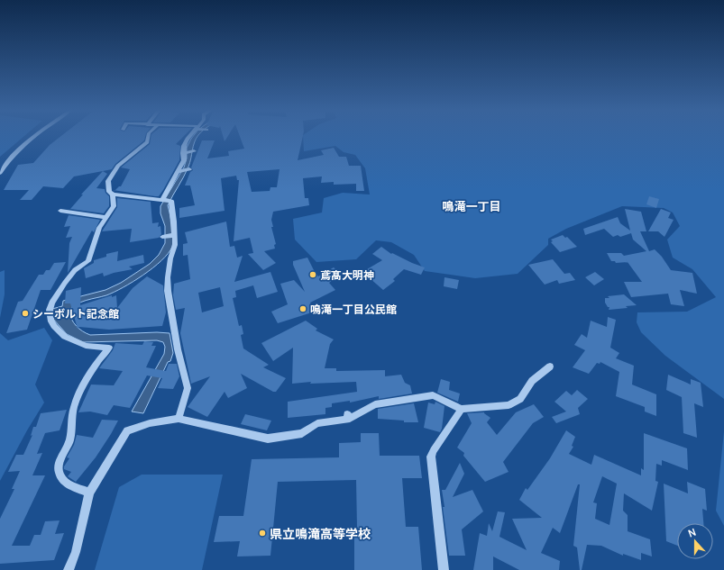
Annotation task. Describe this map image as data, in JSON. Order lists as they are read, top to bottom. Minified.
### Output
{"districts":["鳴滝一丁目"],"places":["鳶髙大明神","鳴滝一丁目公民館","シーボルト記念館","県立鳴滝高等学校"],"north":"top"}
